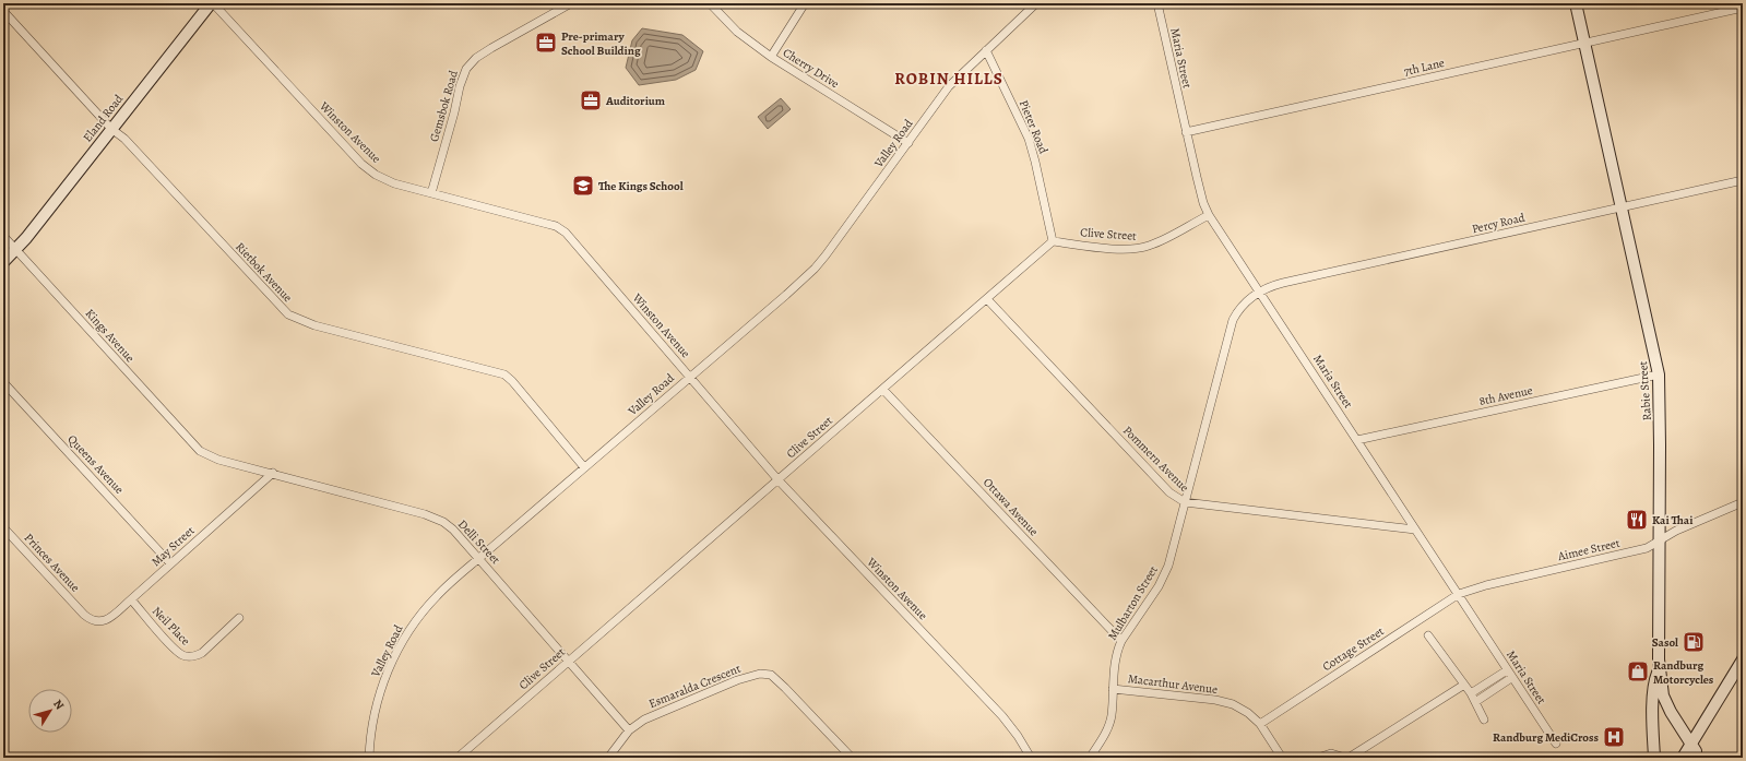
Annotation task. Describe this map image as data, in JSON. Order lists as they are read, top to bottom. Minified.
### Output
{"streets":{"street":["Maria Street","7th Lane","Cherry Drive","Gemsbok Road","Eland Road","Pieter Road","Winston Avenue","Valley Road","Percy Road","Clive Street","Rietbok Avenue","Kings Avenue","Rabie Street","8th Avenue","Pommern Avenue","Queens Avenue","Ottawa Avenue","Delli Street","May Street","Aimee Street","Princes Avenue","Mulbarton Street","Neil Place","Cottage Street","Macarthur Avenue","Esmaralda Crescent"]},"crossings":[["Maria Street","7th Lane"],["Maria Street","Percy Road"],["Maria Street","Clive Street"],["Maria Street","8th Avenue"],["Maria Street","Pommern Avenue"],["Maria Street","Aimee Street"],["Maria Street","Mulbarton Street"],["Maria Street","Cottage Street"],["7th Lane","Rabie Street"],["Cherry Drive","Valley Road"],["Gemsbok Road","Winston Avenue"],["Eland Road","Winston Avenue"],["Eland Road","Rietbok Avenue"],["Eland Road","Kings Avenue"],["Pieter Road","Valley Road"],["Pieter Road","Clive Street"],["Winston Avenue","Valley Road"],["Winston Avenue","Clive Street"],["Valley Road","Rietbok Avenue"],["Valley Road","Delli Street"],["Percy Road","Rabie Street"],["Percy Road","Mulbarton Street"],["Clive Street","Pommern Avenue"],["Clive Street","Ottawa Avenue"],["Clive Street","Delli Street"],["Kings Avenue","Delli Street"],["Rabie Street","8th Avenue"],["Rabie Street","Aimee Street"],["Pommern Avenue","Mulbarton Street"],["Queens Avenue","May Street"],["Ottawa Avenue","Mulbarton Street"],["Delli Street","May Street"],["Delli Street","Esmaralda Crescent"],["May Street","Princes Avenue"],["May Street","Neil Place"],["Aimee Street","Cottage Street"],["Mulbarton Street","Macarthur Avenue"],["Cottage Street","Macarthur Avenue"]],"districts":["ROBIN HILLS"],"places":{"office":["Pre-primary School Building","Auditorium"],"school or university":["The Kings School"],"restaurant":["Kai Thai"],"fuel station":["Sasol"],"shop":["Randburg Motorcycles"],"hospital":["Randburg MediCross"]},"north":"top right"}
